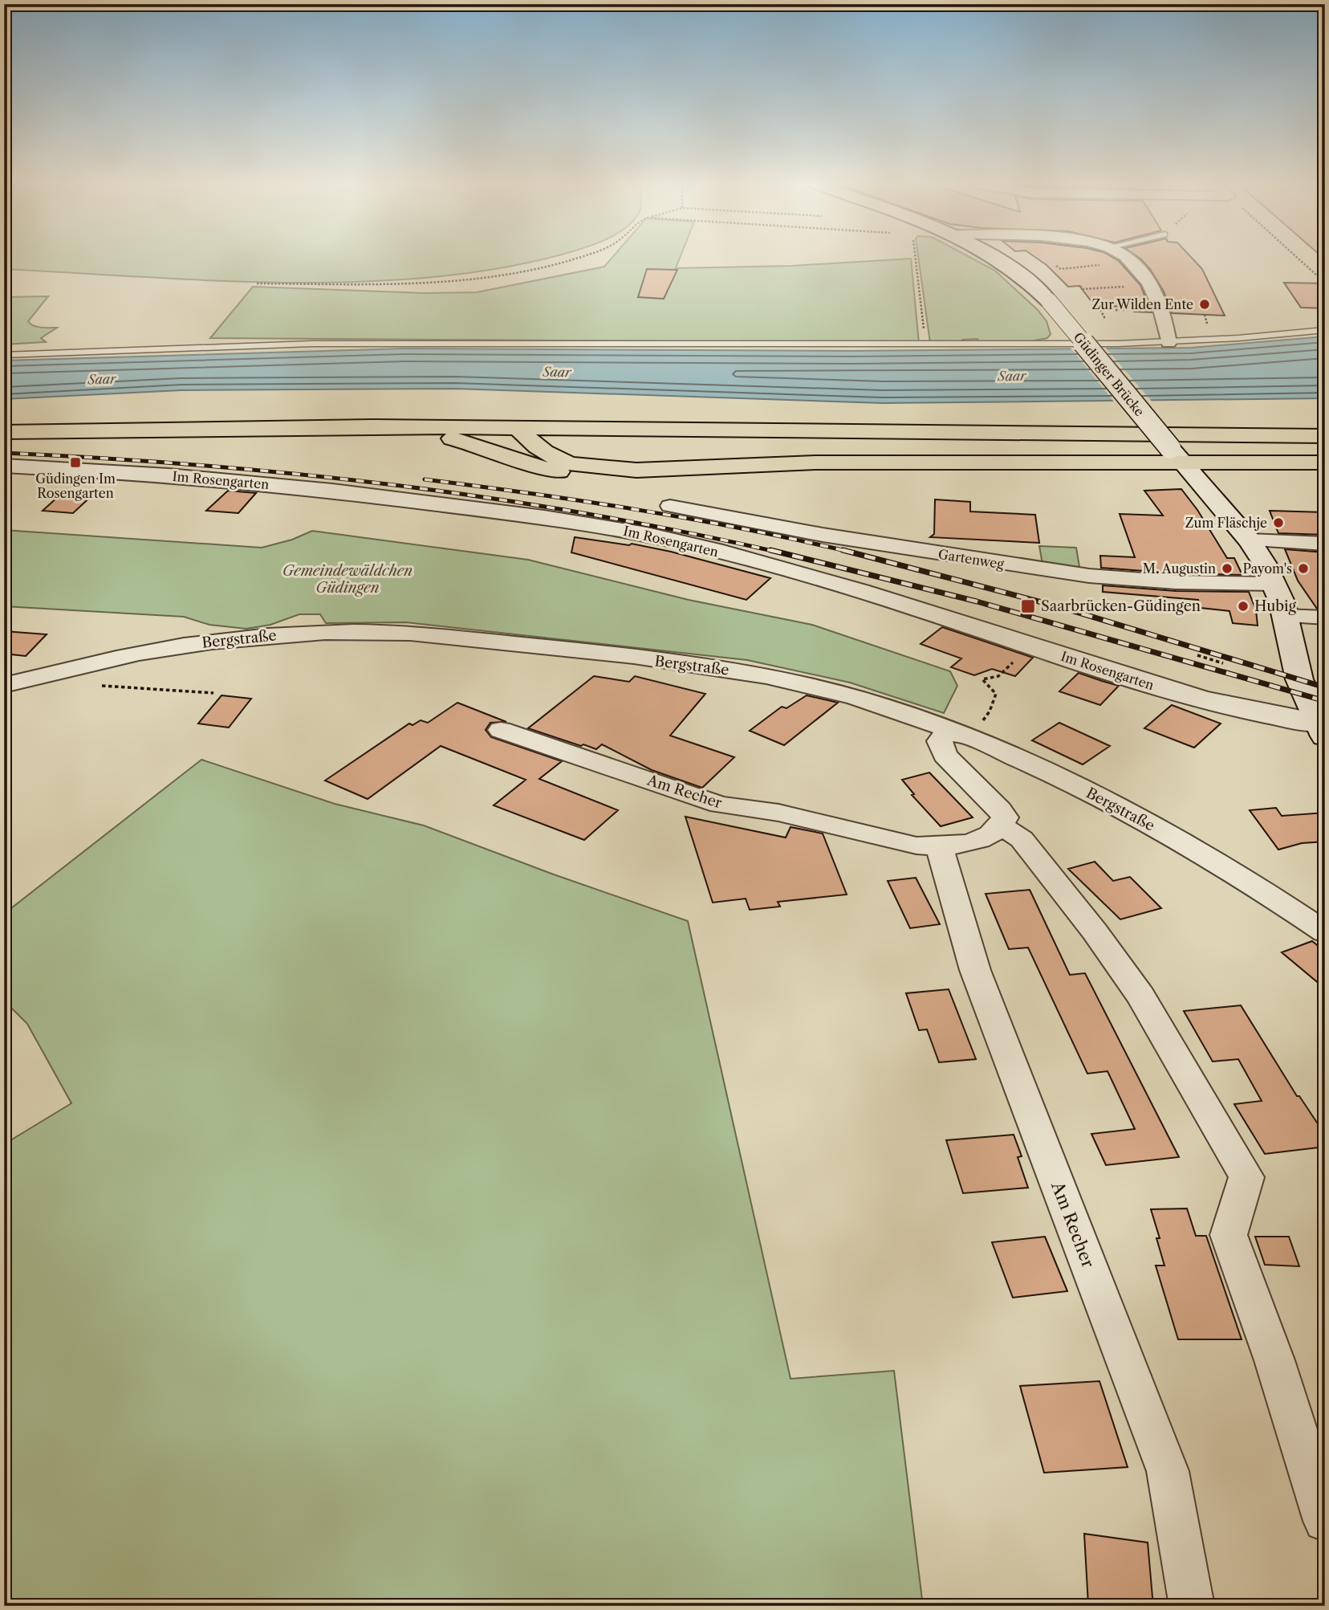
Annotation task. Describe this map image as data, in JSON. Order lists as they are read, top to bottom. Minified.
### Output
{"streets":{"main road":["Güdinger Brücke","Im Rosengarten"],"street":["Gartenweg","Bergstraße","Am Recher"]},"crossings":[["Güdinger Brücke","Im Rosengarten"],["Güdinger Brücke","Gartenweg"]],"water":["Saar"],"parks":["Gemeindewäldchen Güdingen"],"places":{"other":["Zur Wilden Ente","Zum Fläschje","M. Augustin","Payom's","Hubig"],"transit":["Güdingen Im Rosengarten","Saarbrücken-Güdingen"]}}
